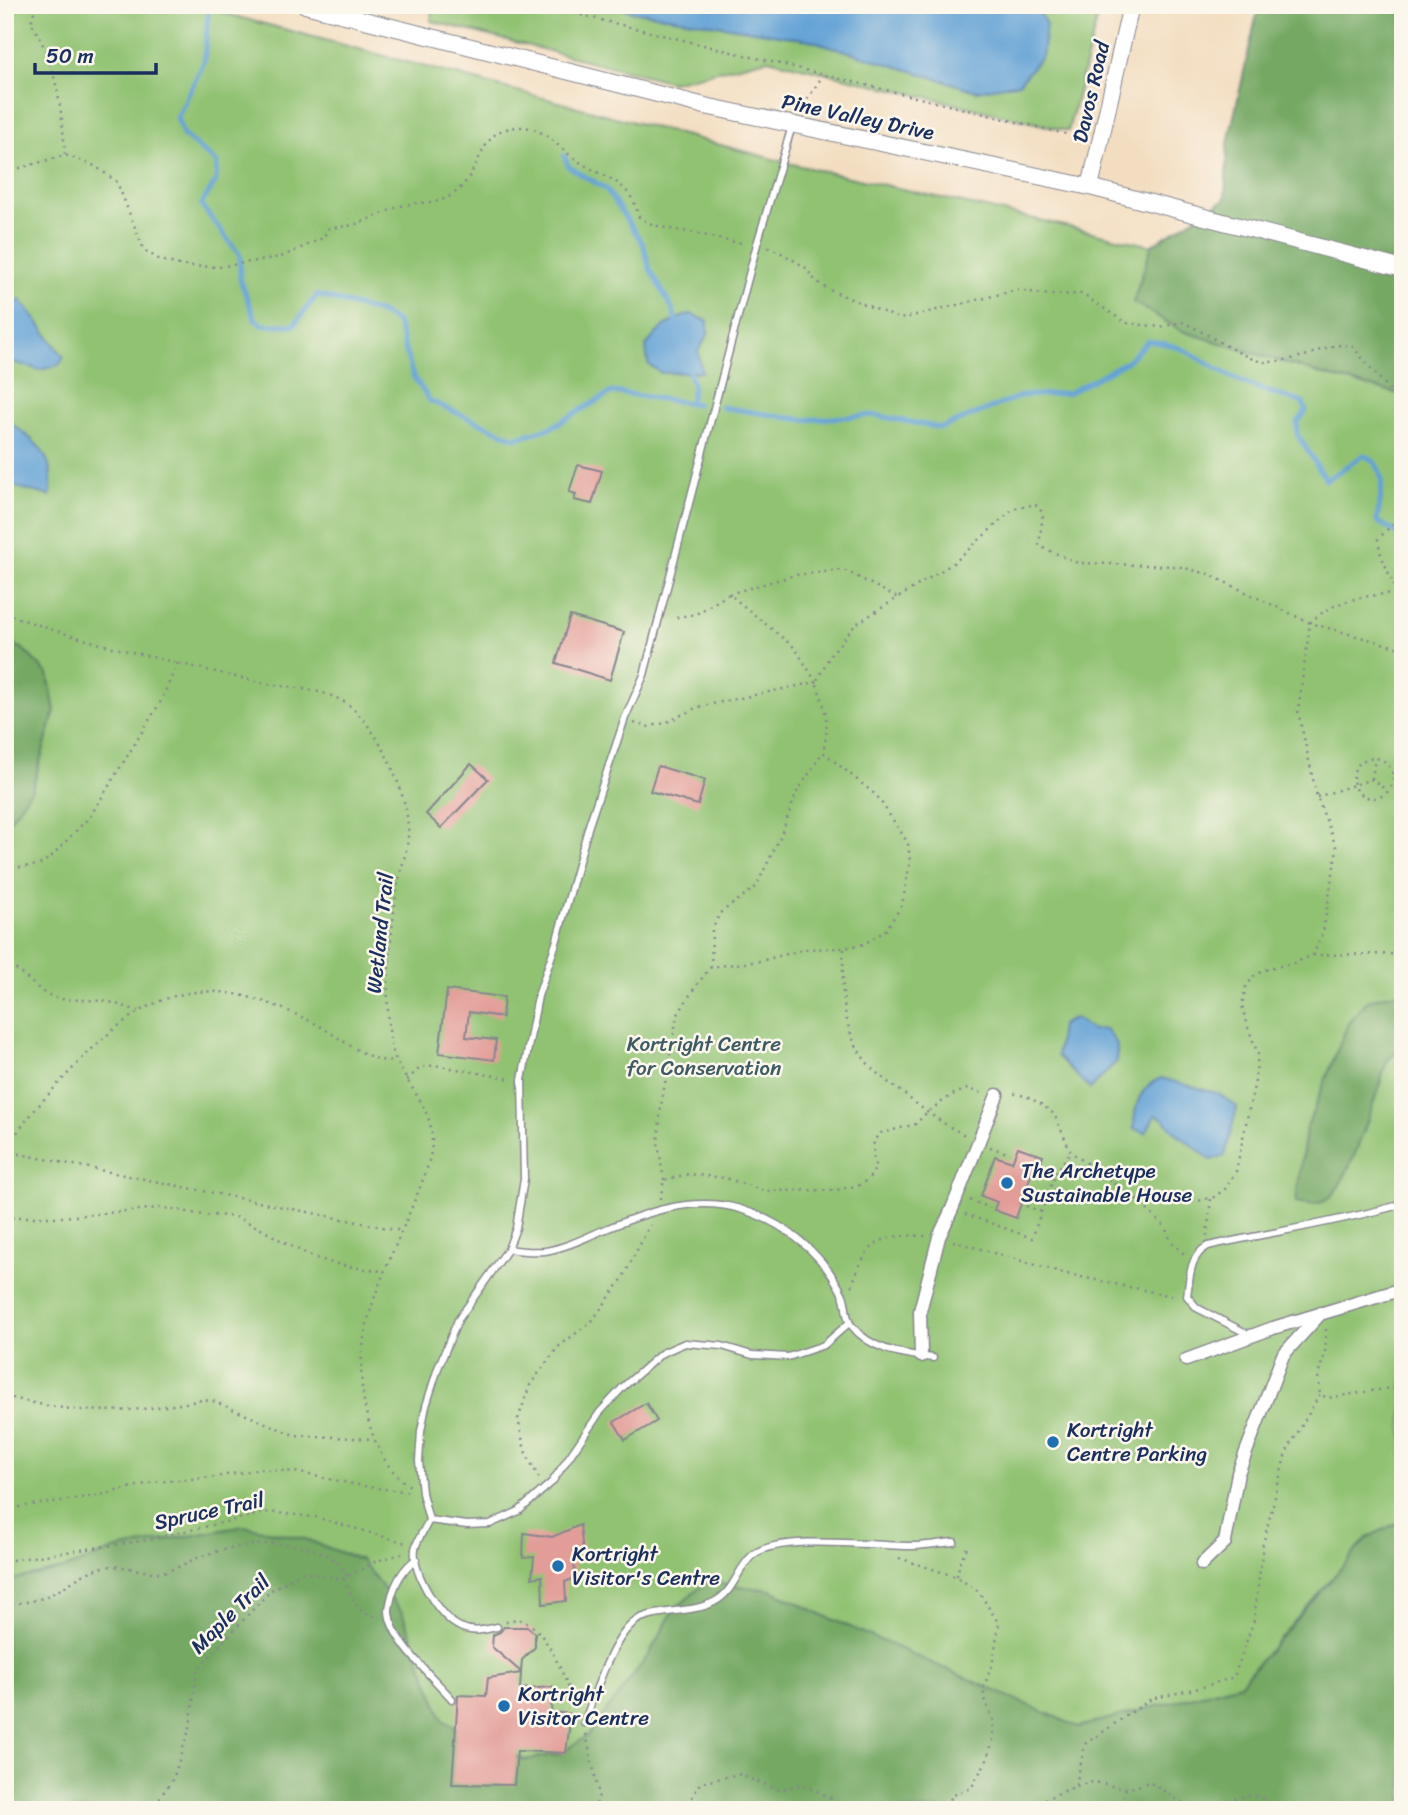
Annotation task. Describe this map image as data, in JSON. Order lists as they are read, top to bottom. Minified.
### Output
{"streets":{"street":["Davos Road","Pine Valley Drive"],"path":["Wetland Trail","Spruce Trail","Maple Trail"]},"crossings":[["Davos Road","Pine Valley Drive"]],"parks":["Kortright Centre for Conservation"],"places":["The Archetype Sustainable House","Kortright Centre Parking","Kortright Visitor's Centre","Kortright Visitor Centre"],"scale_bar":"50 m"}
